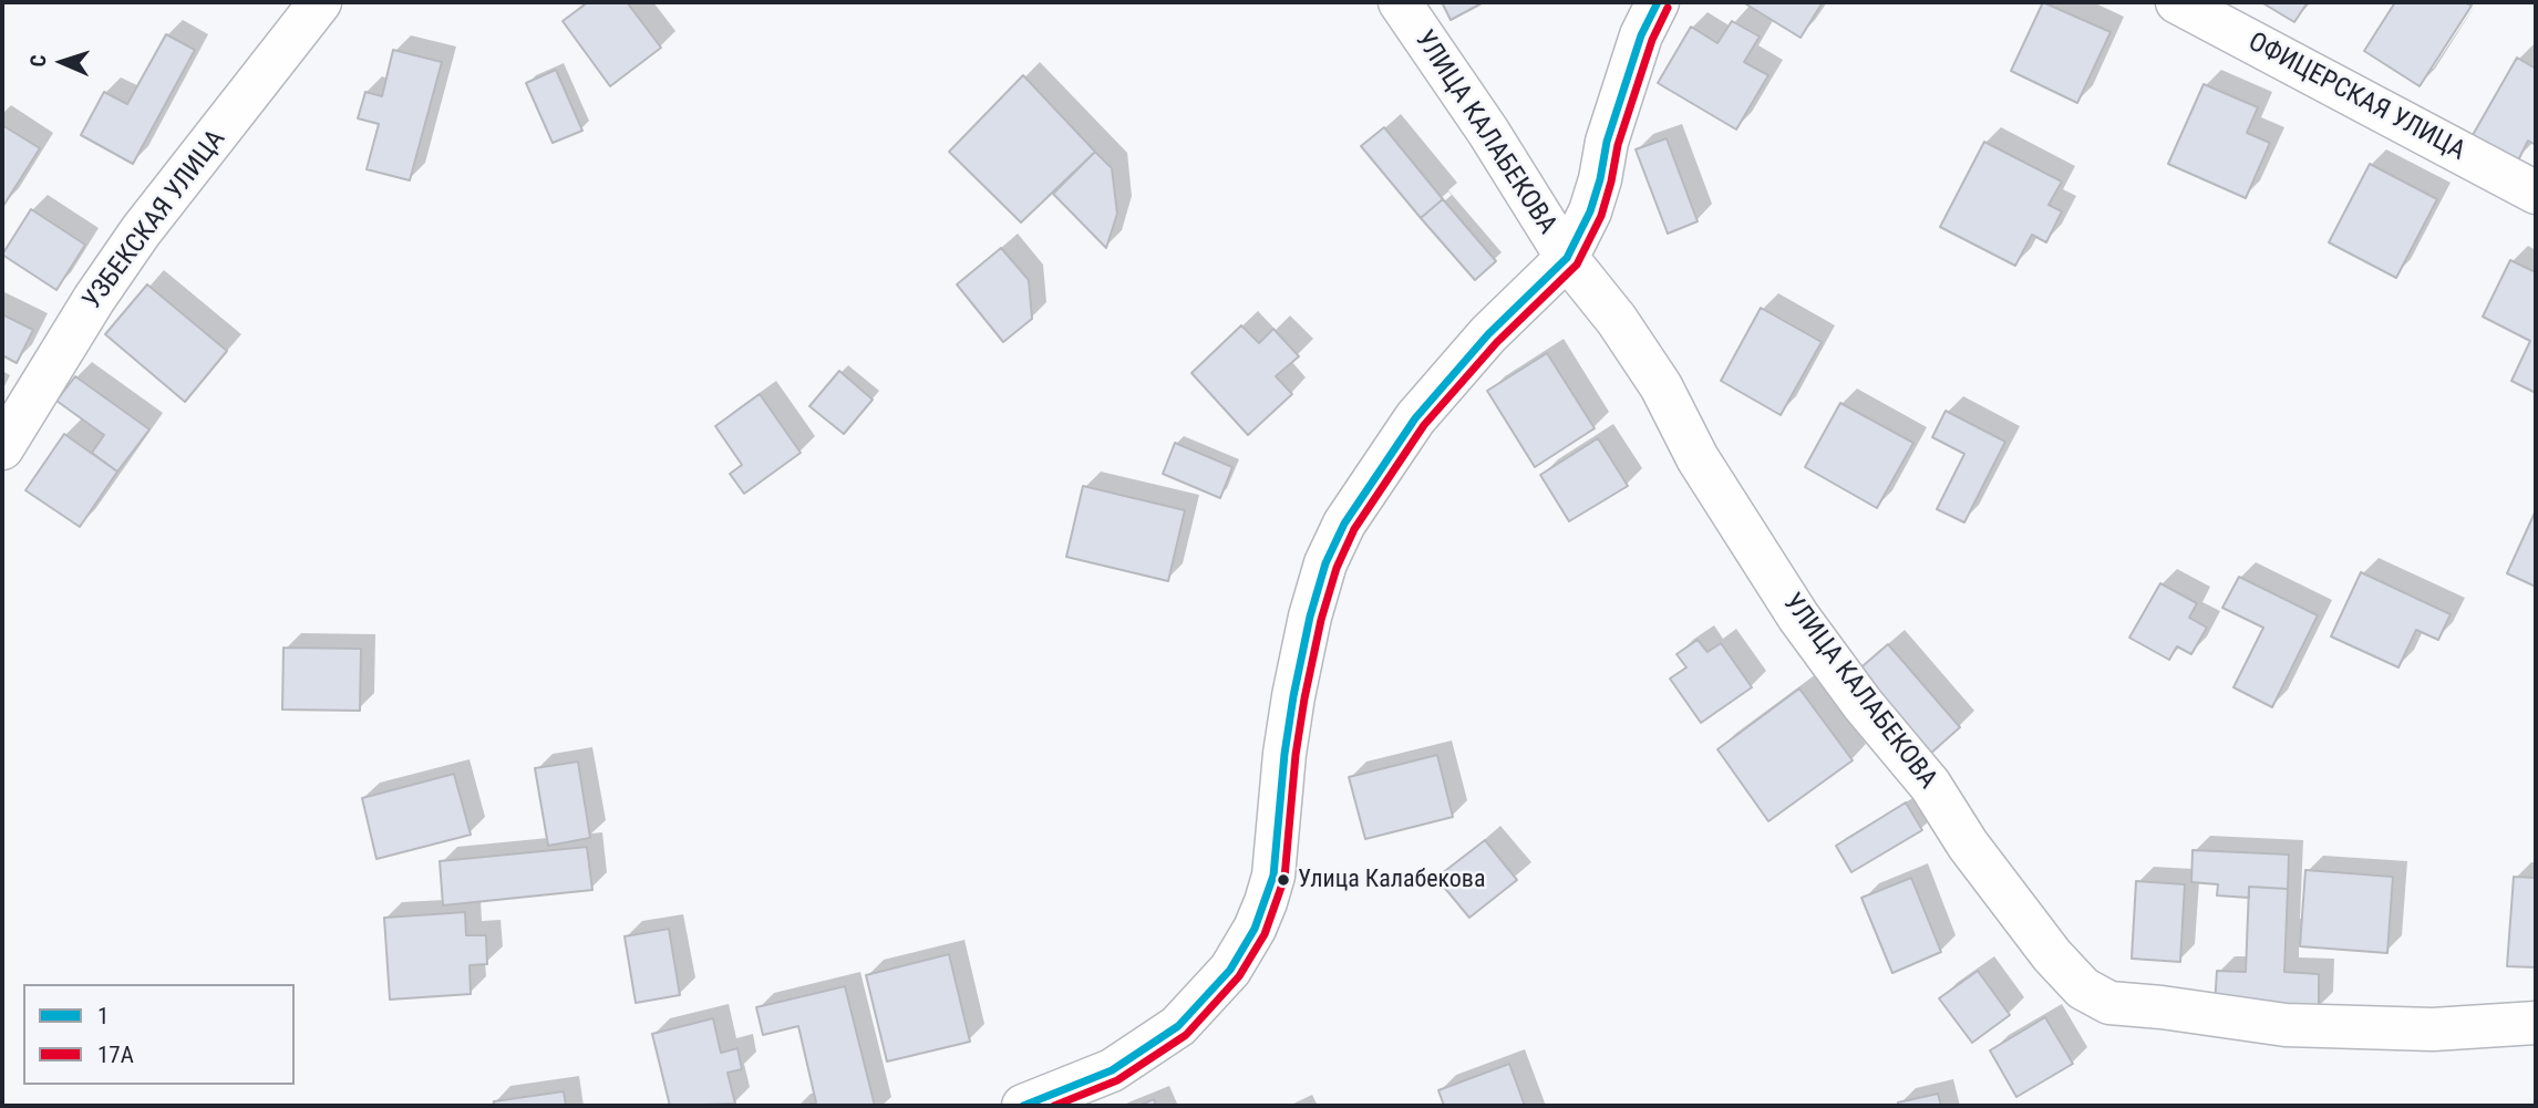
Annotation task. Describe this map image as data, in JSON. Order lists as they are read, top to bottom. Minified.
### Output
{"streets":{"street":["ОФИЦЕРСКАЯ УЛИЦА","УЛИЦА КАЛАБЕКОВА","УЗБЕКСКАЯ УЛИЦА"]},"places":["Улица Калабекова"],"lines":["transit line 1","transit line 17А"],"legend":["1","17А"],"north":"left"}
